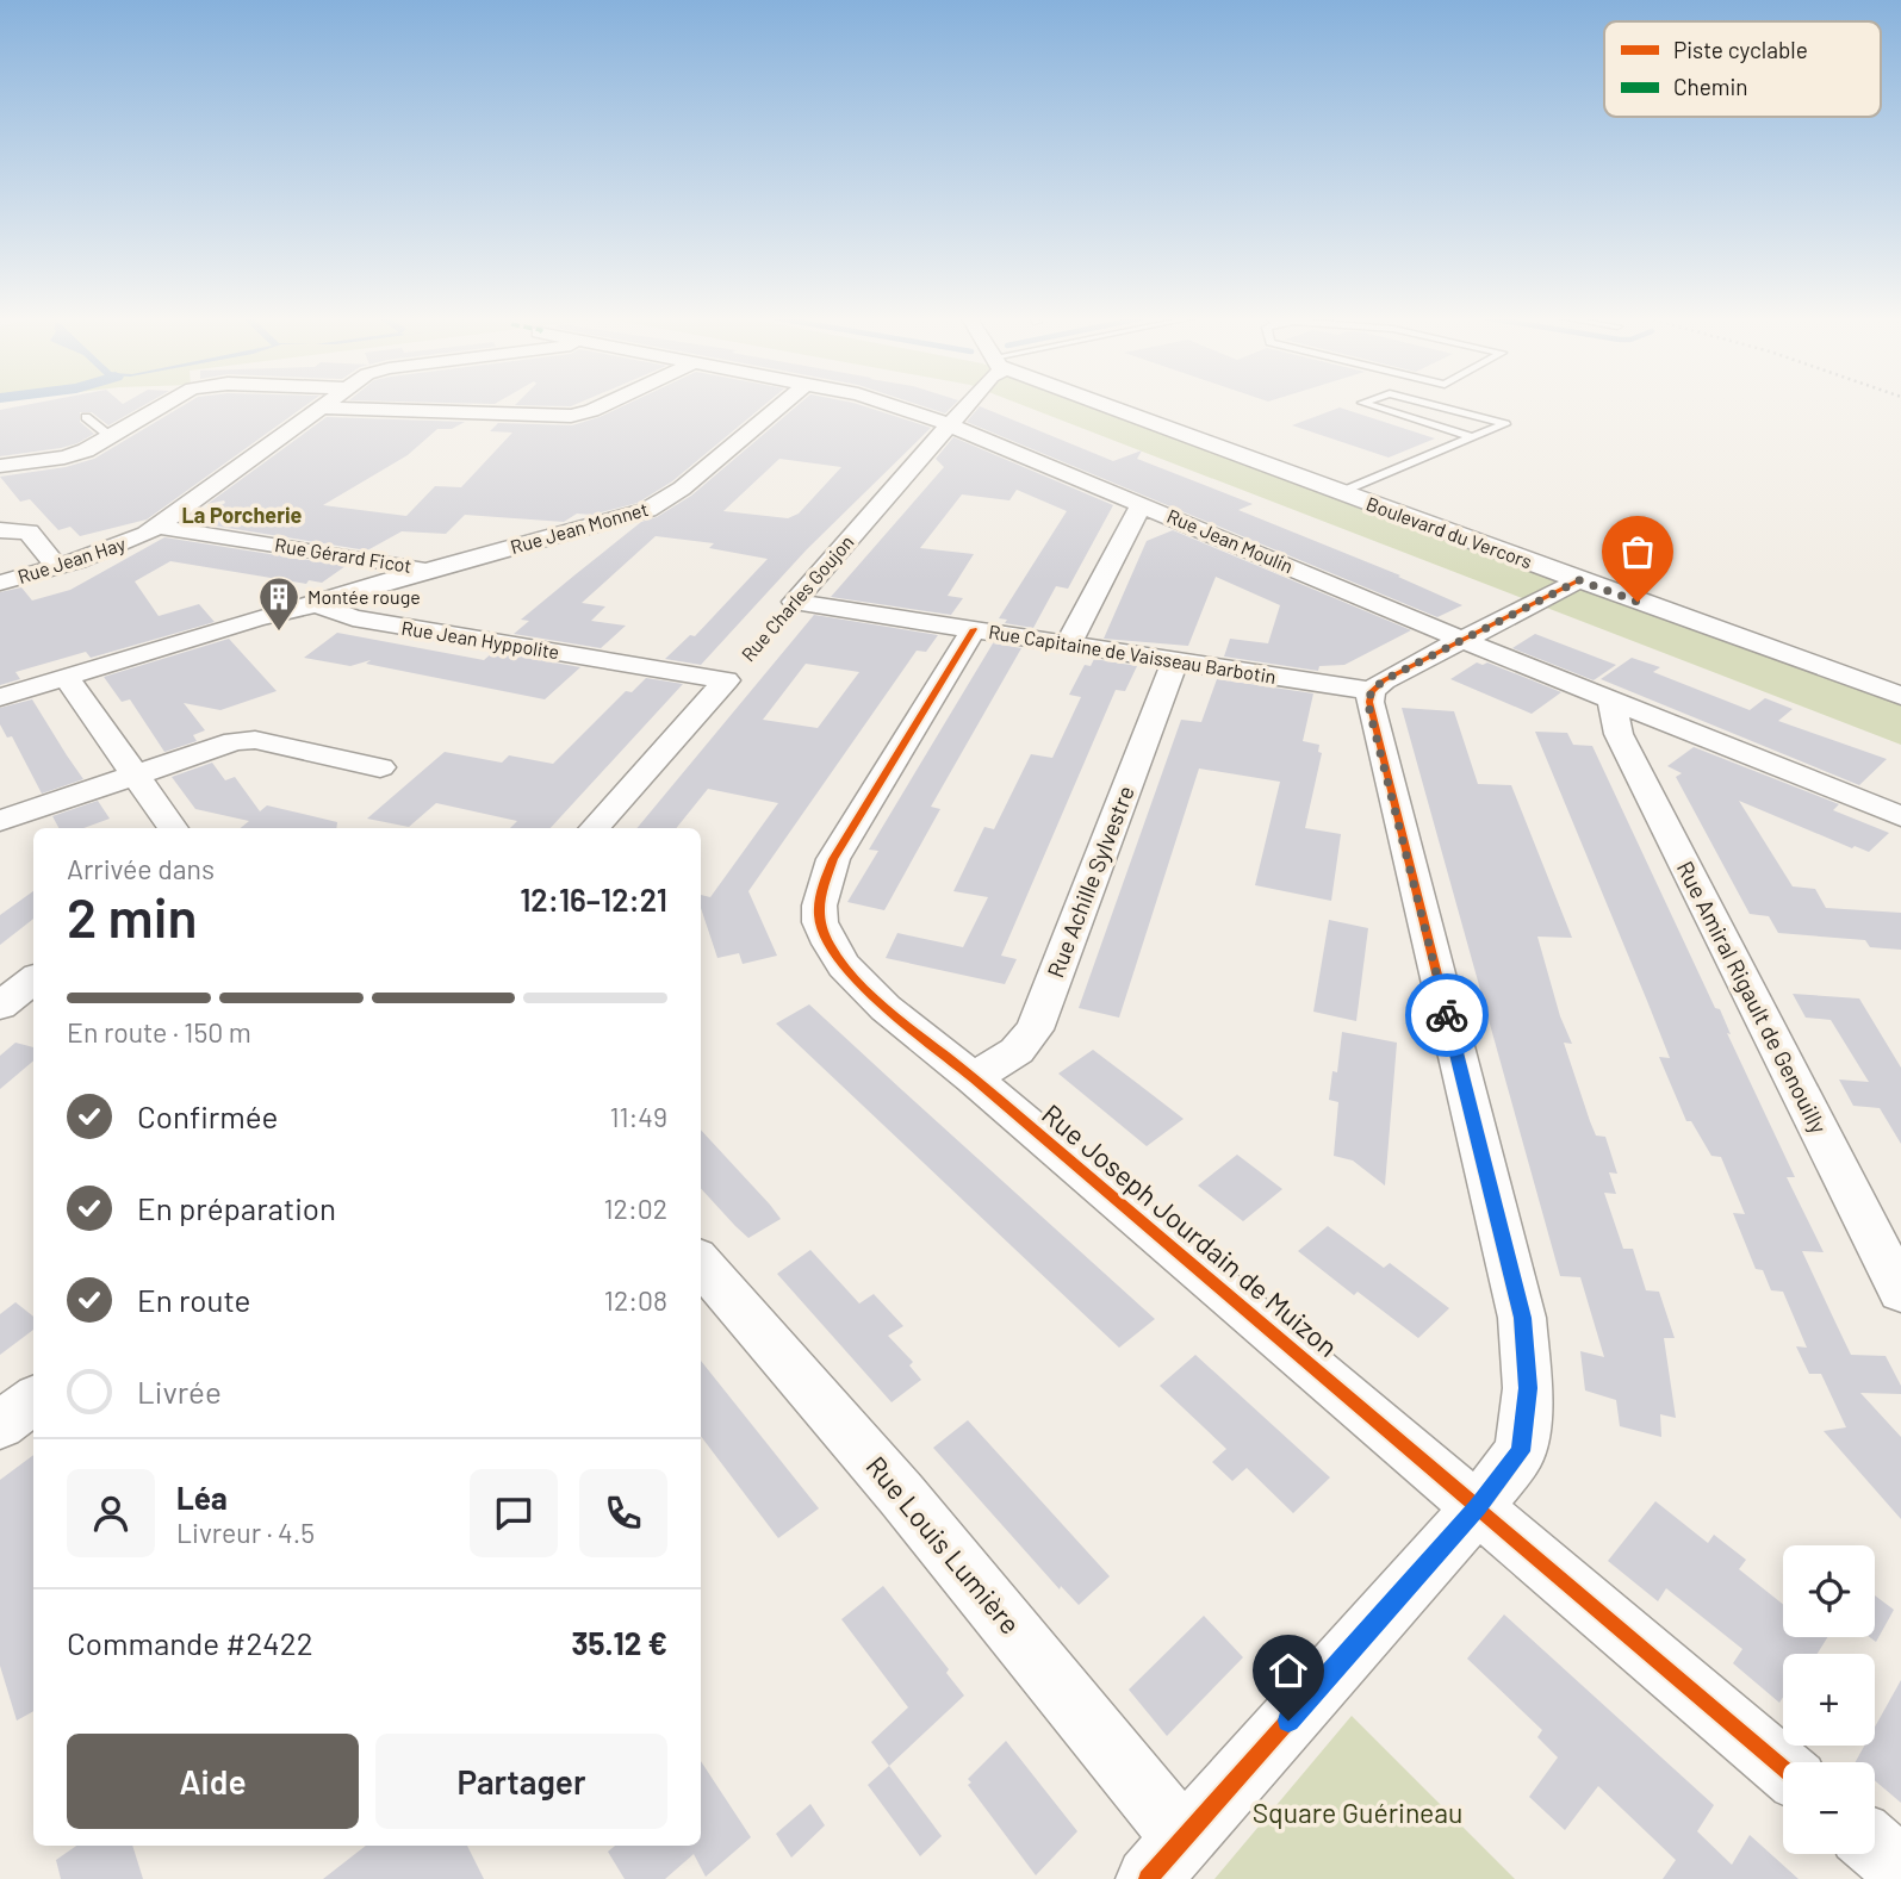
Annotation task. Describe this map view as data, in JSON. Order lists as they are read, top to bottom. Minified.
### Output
{"streets":{"street":["Rue Jean Monnet","Boulevard du Vercors","Rue Jean Moulin","Rue Gérard Ficot","Rue Jean Hay","Rue Charles Goujon","Rue Jean Hyppolite","Rue Capitaine de Vaisseau Barbotin","Rue Achille Sylvestre","Rue Amiral Rigault de Genouilly","Rue Joseph Jourdain de Muizon","Rue Louis Lumière"]},"crossings":[["Rue Jean Monnet","Rue Gérard Ficot"],["Rue Jean Monnet","Rue Jean Hyppolite"],["Rue Jean Moulin","Rue Charles Goujon"],["Rue Jean Moulin","Rue Amiral Rigault de Genouilly"],["Rue Gérard Ficot","Rue Jean Hay"],["Rue Charles Goujon","Rue Jean Hyppolite"],["Rue Charles Goujon","Rue Capitaine de Vaisseau Barbotin"],["Rue Capitaine de Vaisseau Barbotin","Rue Achille Sylvestre"],["Rue Capitaine de Vaisseau Barbotin","Rue Joseph Jourdain de Muizon"],["Rue Achille Sylvestre","Rue Joseph Jourdain de Muizon"]],"districts":["La Porcherie"],"parks":["Square Guérineau"],"places":{"building":["Montée rouge"]},"legend":["Piste cyclable","Chemin"],"page":{"heading":["2 min","Arrivée dans","12:16–12:21"],"panel":["Léa","Livreur · 4.5","Commande #2422","35.12 €"],"bar":"En route · 150 m","list":[["Confirmée","11:49"],["En préparation","12:02"],["En route","12:08"],"Livrée"],"map_buttons":["+","−"],"buttons":["Aide","Partager"]}}
